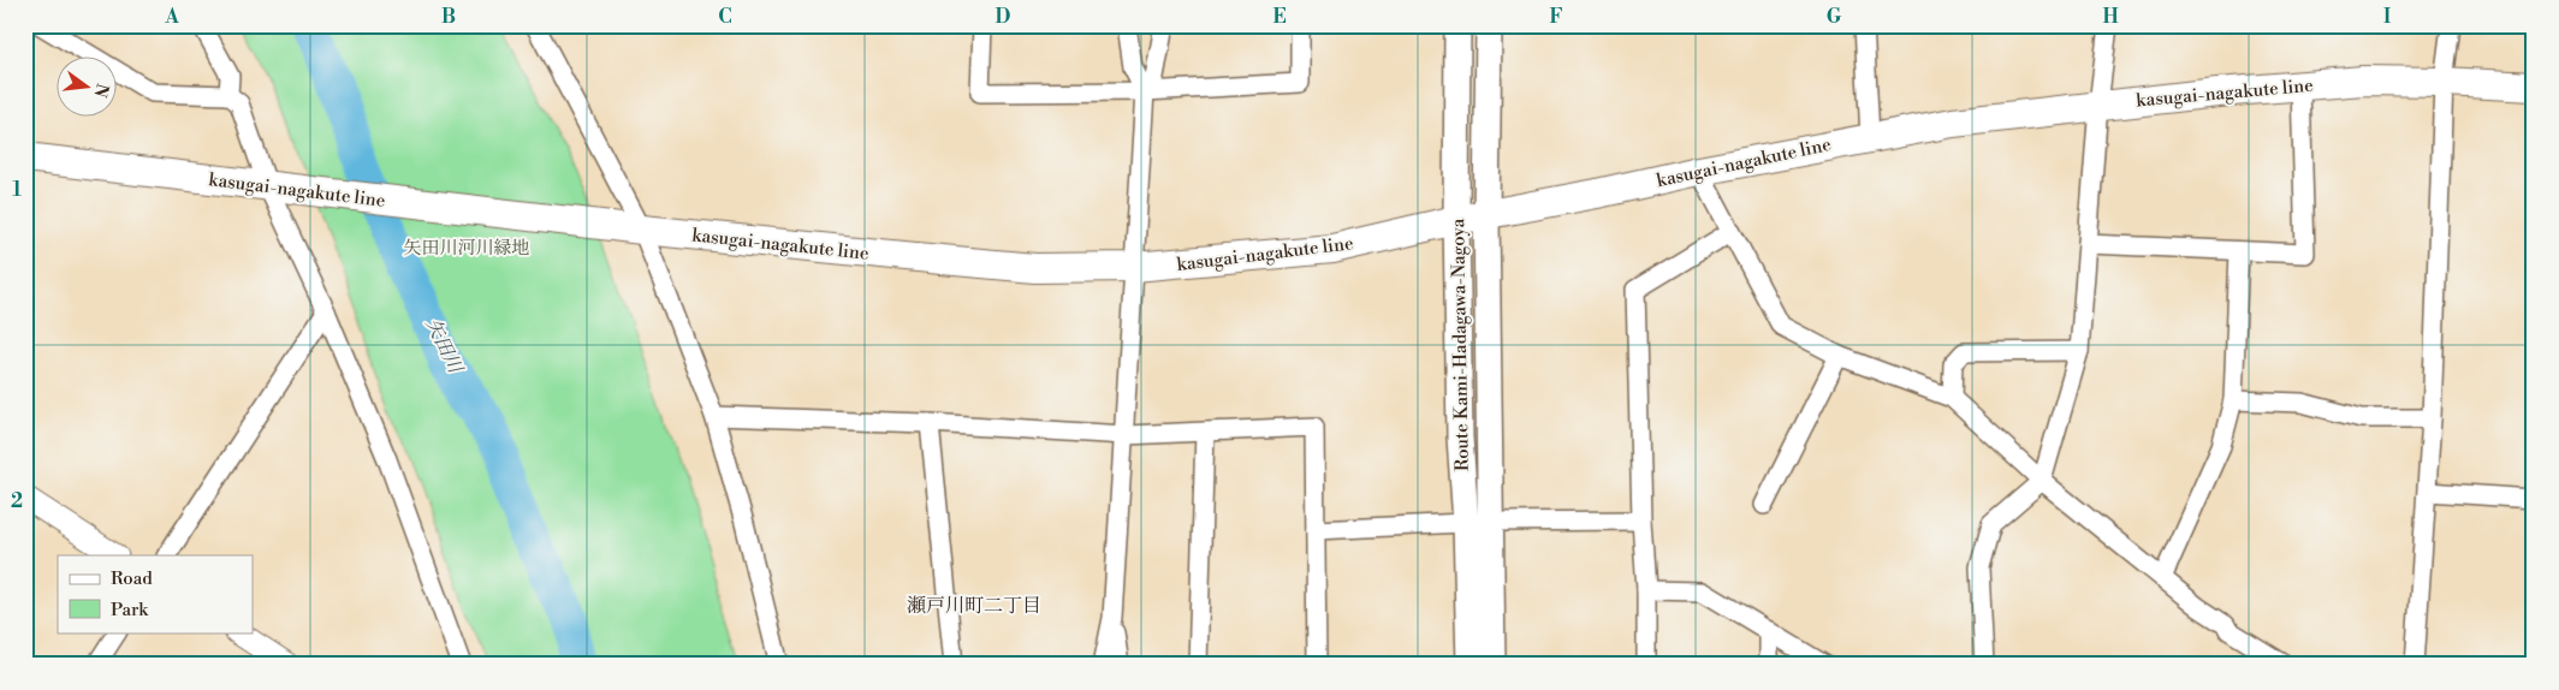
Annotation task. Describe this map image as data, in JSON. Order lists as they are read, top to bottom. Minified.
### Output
{"streets":{"main road":["kasugai-nagakute line","Route Kami-Hadagawa-Nagoya"]},"crossings":[["kasugai-nagakute line","Route Kami-Hadagawa-Nagoya"]],"districts":["瀬戸川町二丁目"],"water":["矢田川"],"parks":["矢田川河川緑地"],"legend":["Road","Park"],"north":"right","grid":{"columns":["A","B","C","D","E","F","G","H","I"],"rows":["1","2"]}}
